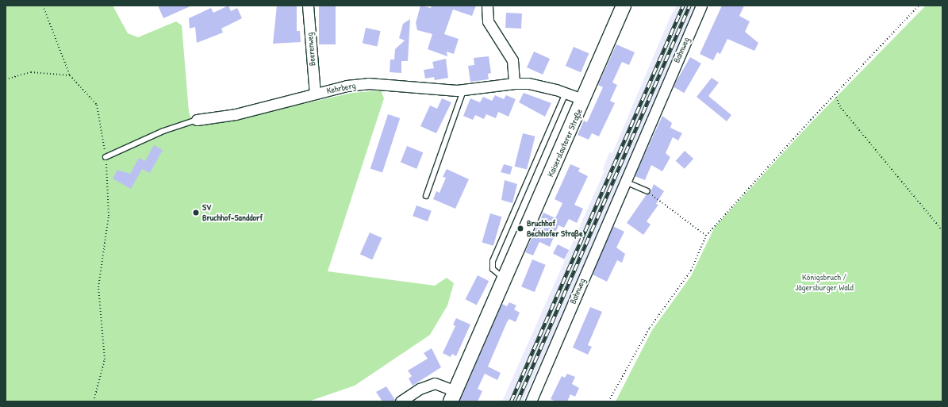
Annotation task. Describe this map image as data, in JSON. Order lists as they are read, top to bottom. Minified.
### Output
{"streets":{"main road":["Kaiserslauterer Straße"],"street":["Beerenweg","Bahnweg","Kehrberg"]},"crossings":[["Beerenweg","Kehrberg"],["Kehrberg","Kaiserslauterer Straße"]],"parks":["Königsbruch / Jägersburger Wald"],"places":["SV Bruchhof-Sanddorf","Bruchhof Bechhofer Straße"]}
